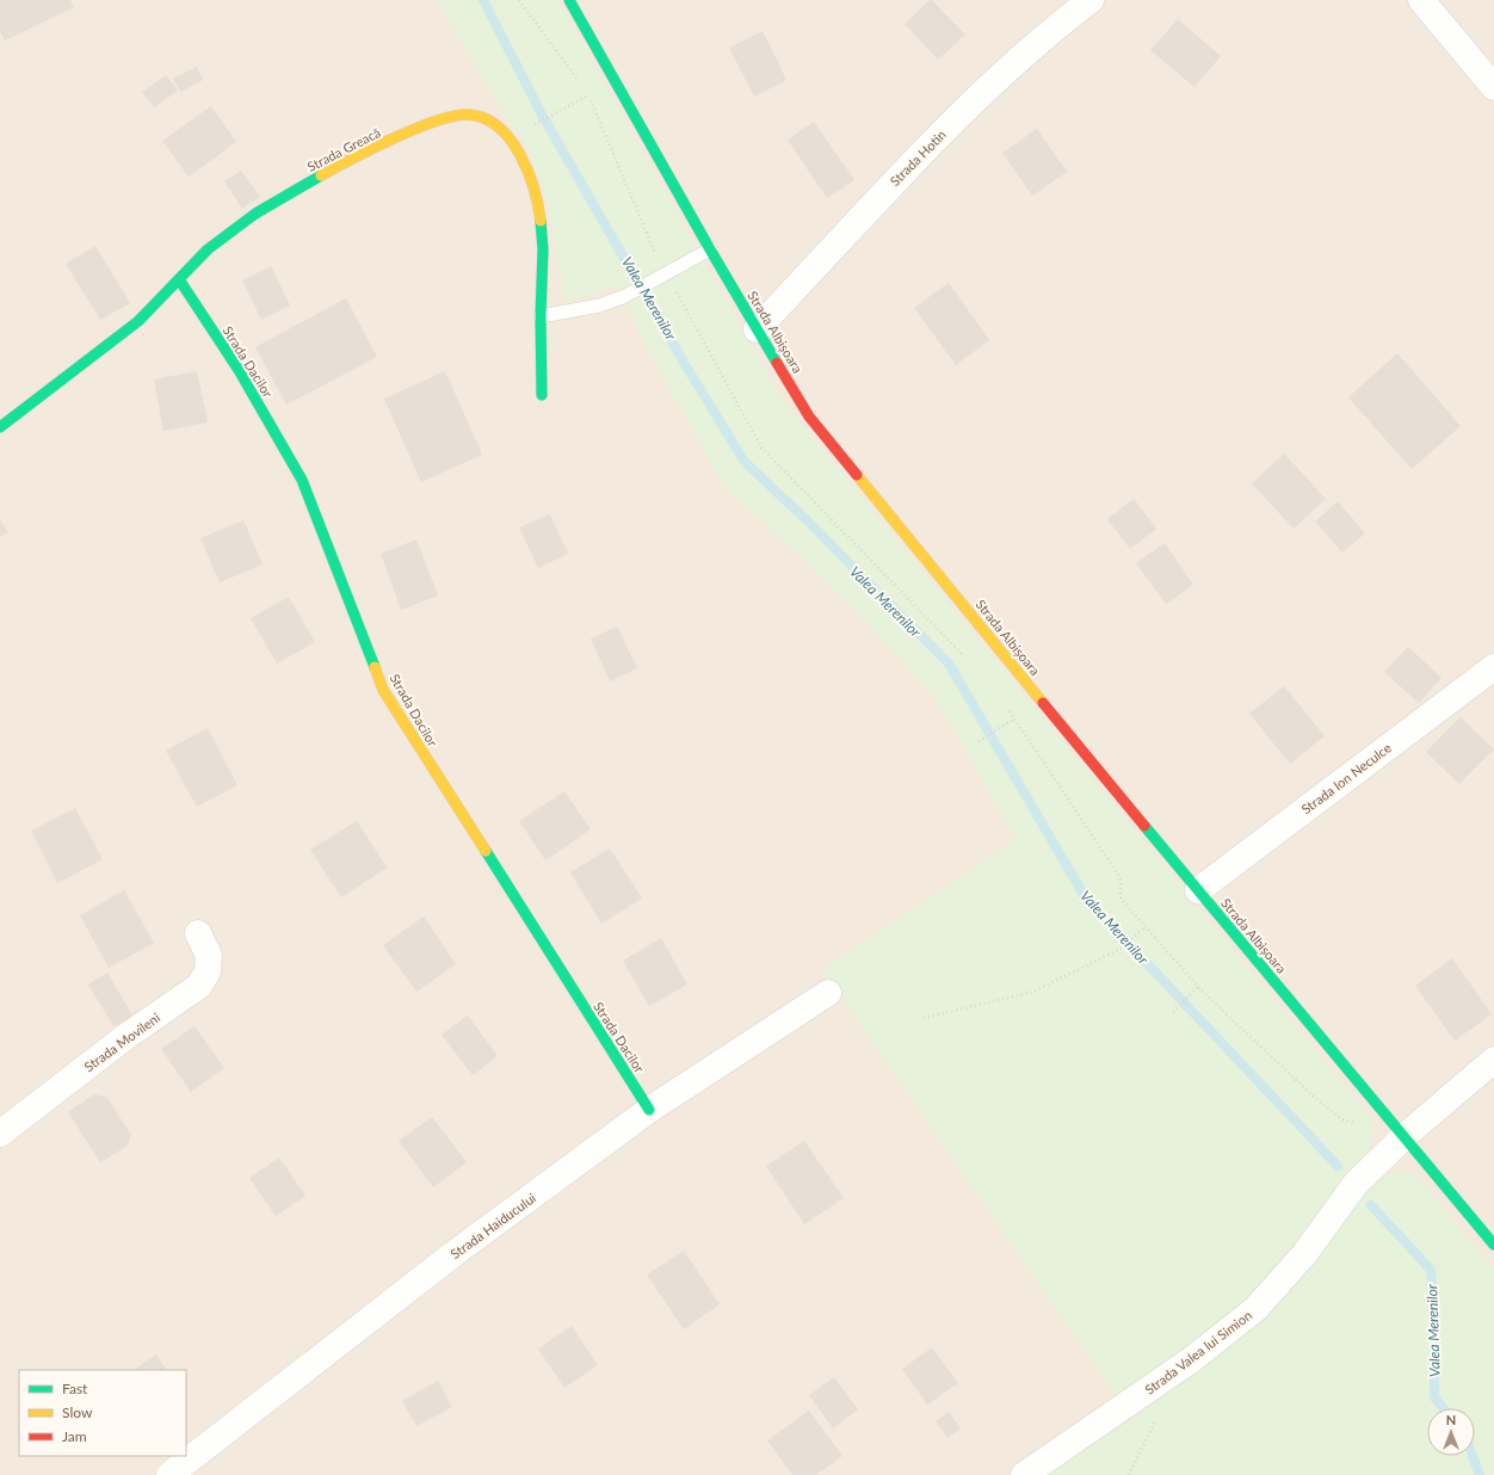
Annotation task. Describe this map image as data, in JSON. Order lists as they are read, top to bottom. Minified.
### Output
{"streets":{"street":["Strada Greacă","Strada Hotin","Strada Albișoara","Strada Dacilor","Strada Ion Neculce","Strada Movileni","Strada Haiducului","Strada Valea lui Simion"]},"crossings":[["Strada Greacă","Strada Dacilor"],["Strada Hotin","Strada Albișoara"],["Strada Albișoara","Strada Ion Neculce"],["Strada Albișoara","Strada Valea lui Simion"],["Strada Dacilor","Strada Haiducului"]],"water":["Valea Merenilor"],"legend":["Fast","Slow","Jam"],"north":"top"}
